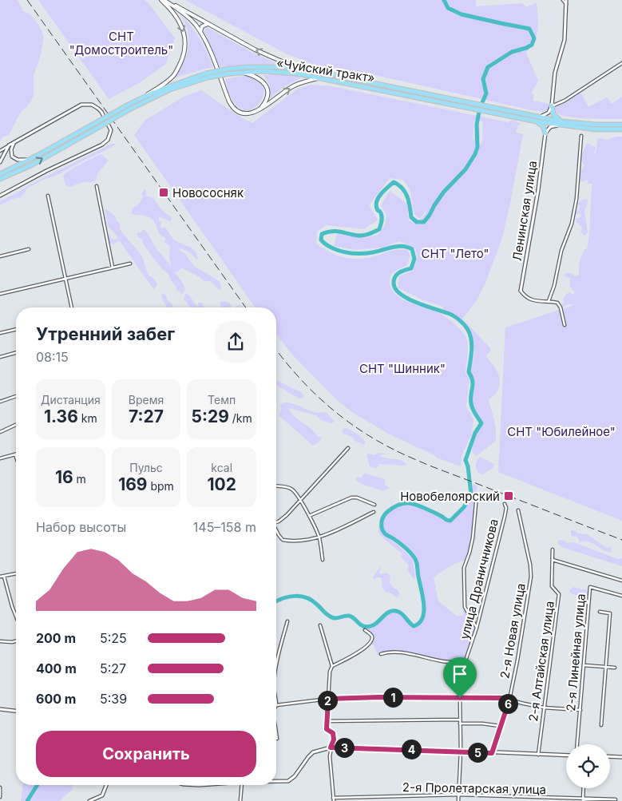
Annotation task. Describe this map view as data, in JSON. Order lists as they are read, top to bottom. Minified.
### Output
{"streets":{"highway":["«Чуйский тракт»"],"street":["Ленинская улица","улица Драничникова","2-я Новая улица","2-я Линейная улица","2-я Алтайская улица","2-я Пролетарская улица"]},"crossings":[["улица Драничникова","2-я Пролетарская улица"]],"parks":["СНТ \"Домостроитель\"","СНТ \"Лето\"","СНТ \"Шинник\"","СНТ \"Юбилейное\""],"places":{"transit":["Новососняк","Новобелоярский"]},"page":{"heading":["Утренний забег","08:15"],"stats":[["Дистанция","1.36 km"],["Время","7:27"],["Темп","5:29 /km"],["16 m"],["Пульс","169 bpm"],["kcal","102"]],"chart":["Набор высоты","145–158 m"],"list":[{"name":"200 m","note":"5:25"},{"name":"400 m","note":"5:27"},{"name":"600 m","note":"5:39"}],"pins":["1","2","6","3","4","5"],"buttons":"Сохранить"}}
